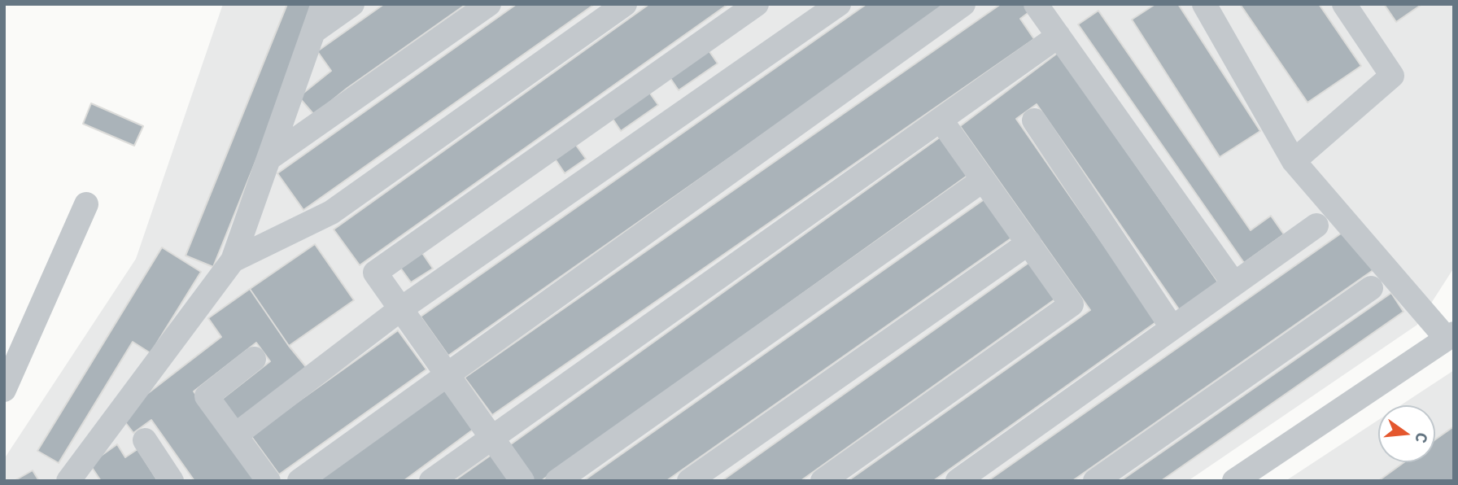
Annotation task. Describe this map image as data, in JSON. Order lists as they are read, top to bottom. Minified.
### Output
{"north":"right"}
